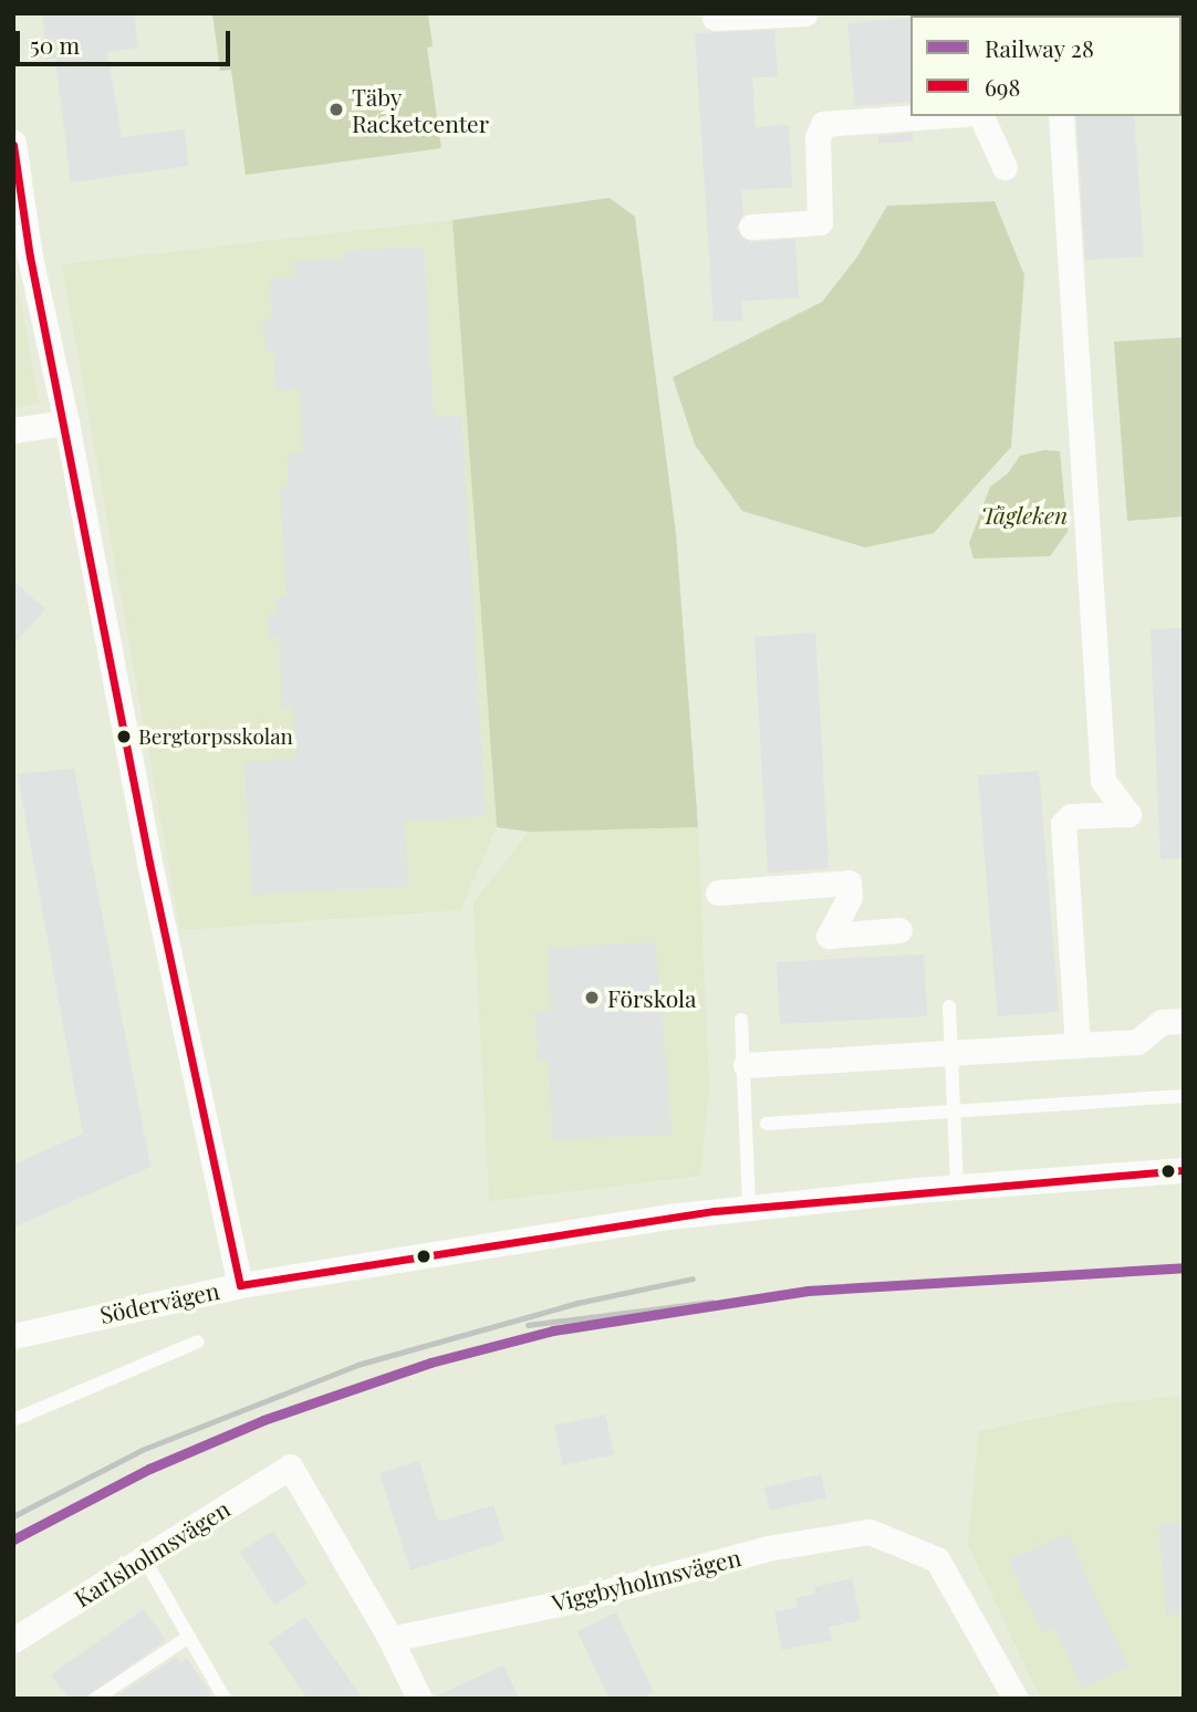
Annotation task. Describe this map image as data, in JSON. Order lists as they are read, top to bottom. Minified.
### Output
{"streets":{"street":["Södervägen","Karlsholmsvägen","Viggbyholmsvägen"]},"crossings":[["Karlsholmsvägen","Viggbyholmsvägen"]],"parks":["Tågleken"],"places":["Täby Racketcenter","Bergtorpsskolan","Förskola"],"lines":["transit line 698","rail line 28"],"legend":["Railway 28","698"],"scale_bar":"50 m"}
